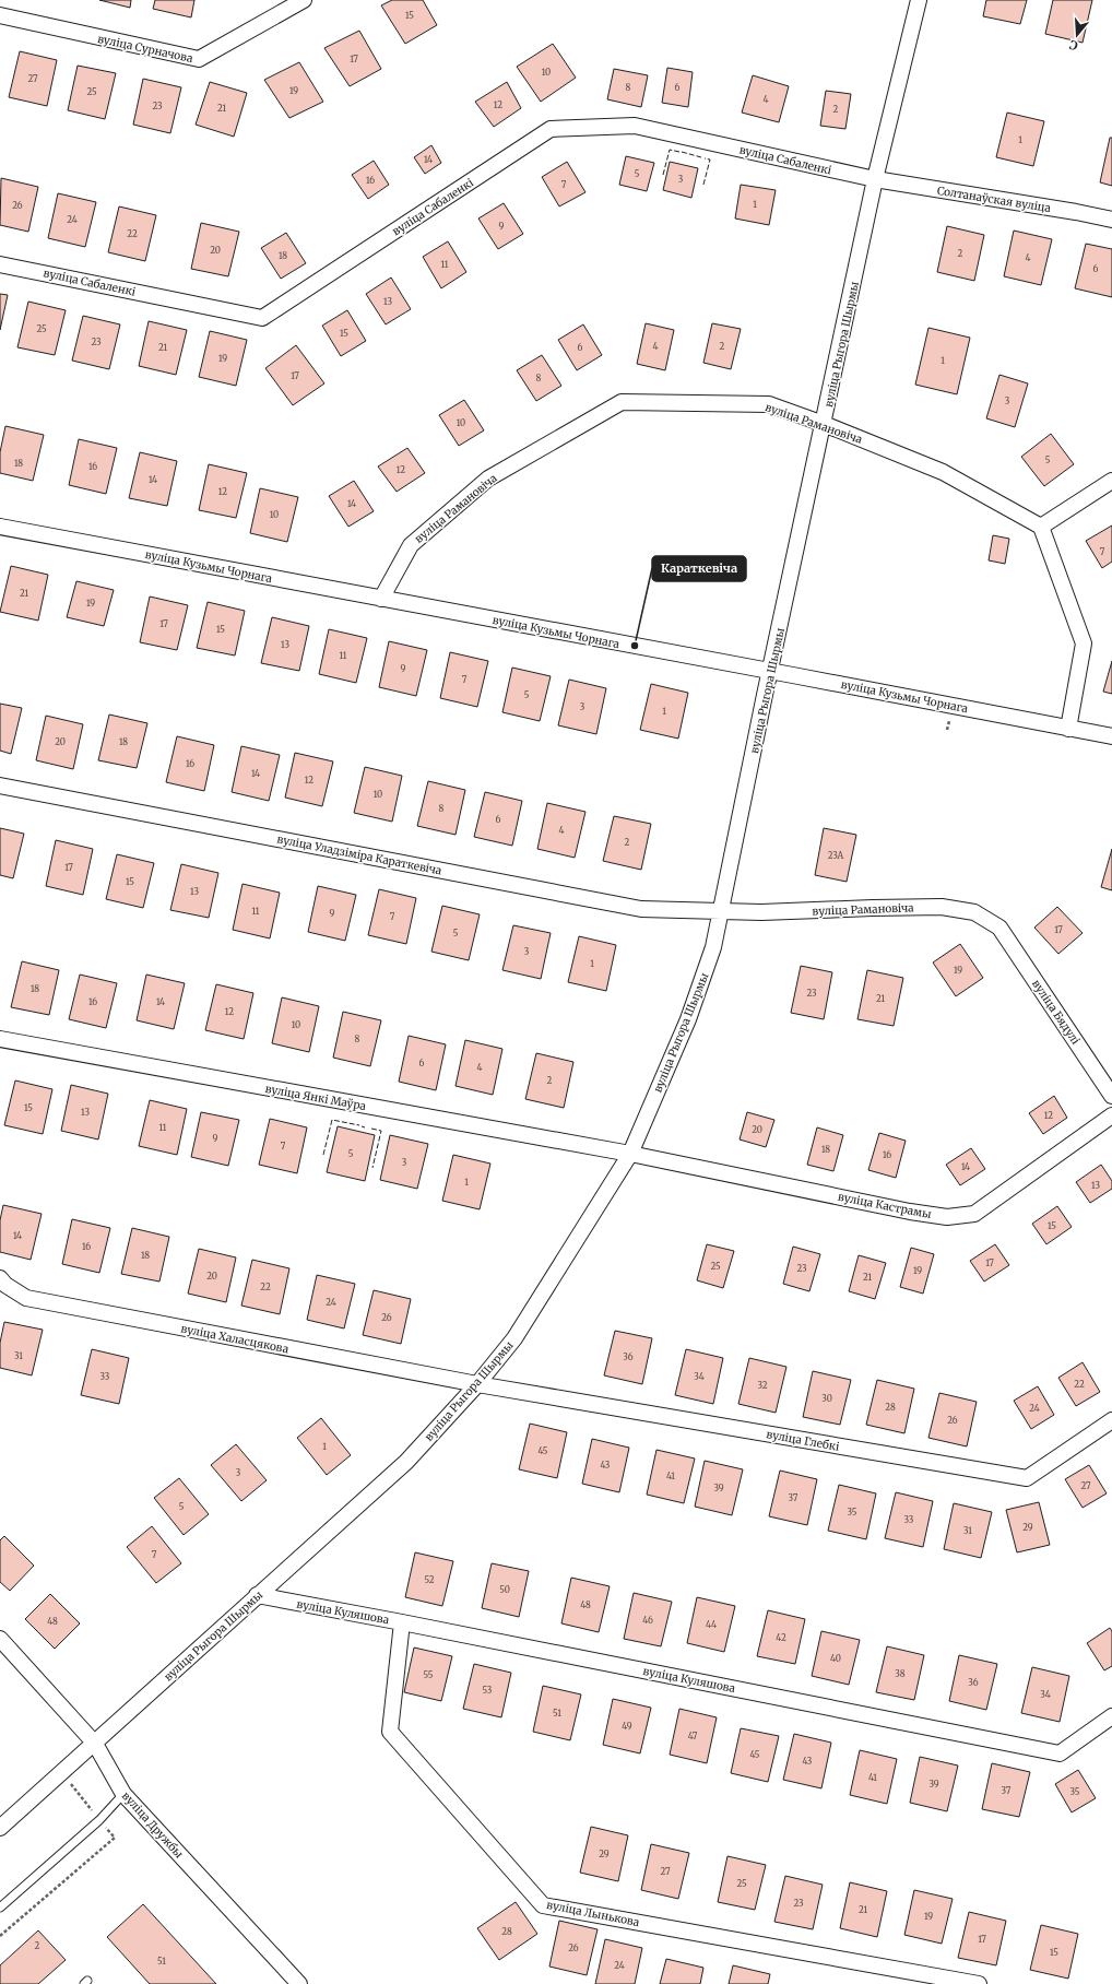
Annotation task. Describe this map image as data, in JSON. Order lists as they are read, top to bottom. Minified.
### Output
{"streets":{"street":["вуліца Сурначова","вуліца Сабаленкі","Солтанаўская вуліца","вуліца Рыгора Шырмы","вуліца Рамановіча","вуліца Кузьмы Чорнага","вуліца Уладзіміра Караткевіча","вуліца Бядулі","вуліца Янкі Маўра","вуліца Кастрамы","вуліца Халасцякова","вуліца Глебкі","вуліца Куляшова","вуліца Дружбы","вуліца Лынькова"]},"crossings":[["вуліца Сабаленкі","Солтанаўская вуліца"],["вуліца Сабаленкі","вуліца Рыгора Шырмы"],["Солтанаўская вуліца","вуліца Рыгора Шырмы"],["вуліца Рыгора Шырмы","вуліца Рамановіча"],["вуліца Рыгора Шырмы","вуліца Кузьмы Чорнага"],["вуліца Рыгора Шырмы","вуліца Уладзіміра Караткевіча"],["вуліца Рыгора Шырмы","вуліца Янкі Маўра"],["вуліца Рыгора Шырмы","вуліца Кастрамы"],["вуліца Рыгора Шырмы","вуліца Халасцякова"],["вуліца Рыгора Шырмы","вуліца Глебкі"],["вуліца Рыгора Шырмы","вуліца Куляшова"],["вуліца Рыгора Шырмы","вуліца Дружбы"],["вуліца Рамановіча","вуліца Кузьмы Чорнага"],["вуліца Рамановіча","вуліца Уладзіміра Караткевіча"],["вуліца Рамановіча","вуліца Бядулі"],["вуліца Янкі Маўра","вуліца Кастрамы"],["вуліца Халасцякова","вуліца Глебкі"],["вуліца Куляшова","вуліца Лынькова"]],"places":["Караткевіча"],"house_numbers":["15","17","10","27","8","6","19","25","4","12","23","21","2","1","14","5","3","16","7","1","26","24","9","22","20","2","18","4","11","6","13","25","15","23","4","2","21","6","19","1","17","8","3","10","5","18","16","12","14","12","14","10","7","21","19","17","15","13","11","9","7","5","3","1","20","18","16","14","12","10","8","6","4","2","23А","17","15","13","11","9","7","17","5","3","1","19","18","23","21","16","14","12","10","8","6","4","2","15","13","12","11","20","9","7","18","5","16","3","14","1","13","15","14","16","18","17","25","23","19","20","21","22","24","26","31","36","33","34","22","32","30","28","24","26","1","45","43","3","41","27","39","37","5","35","33","29","31","7","52","50","48","46","48","44","42","40","38","55","36","53","34","51","49","47","45","43","41","39","37","35","29","27","25","23","21","19","28","17","2","26","15","51","24"],"north":"bottom"}
